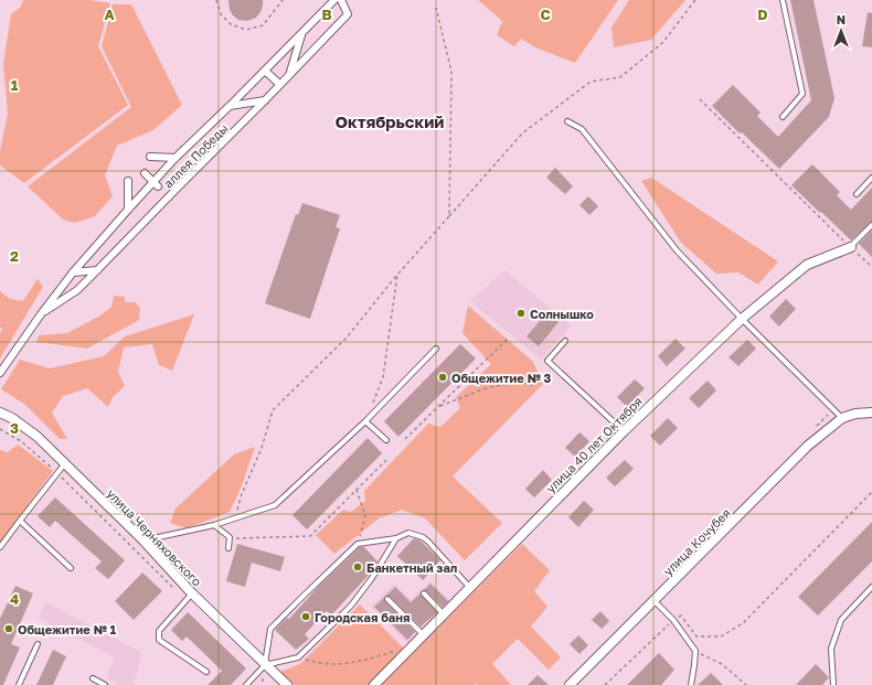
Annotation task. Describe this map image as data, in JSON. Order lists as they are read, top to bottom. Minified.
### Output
{"streets":{"street":["аллея Победы","улица 40 лет Октября","улица Черняховского","улица Кочубея"]},"districts":["Октябрьский"],"places":["Солнышко","Общежитие № 3","Банкетный зал","Городская баня","Общежитие № 1"],"north":"top","grid":{"columns":["A","B","C","D"],"rows":["1","2","3","4"]}}
